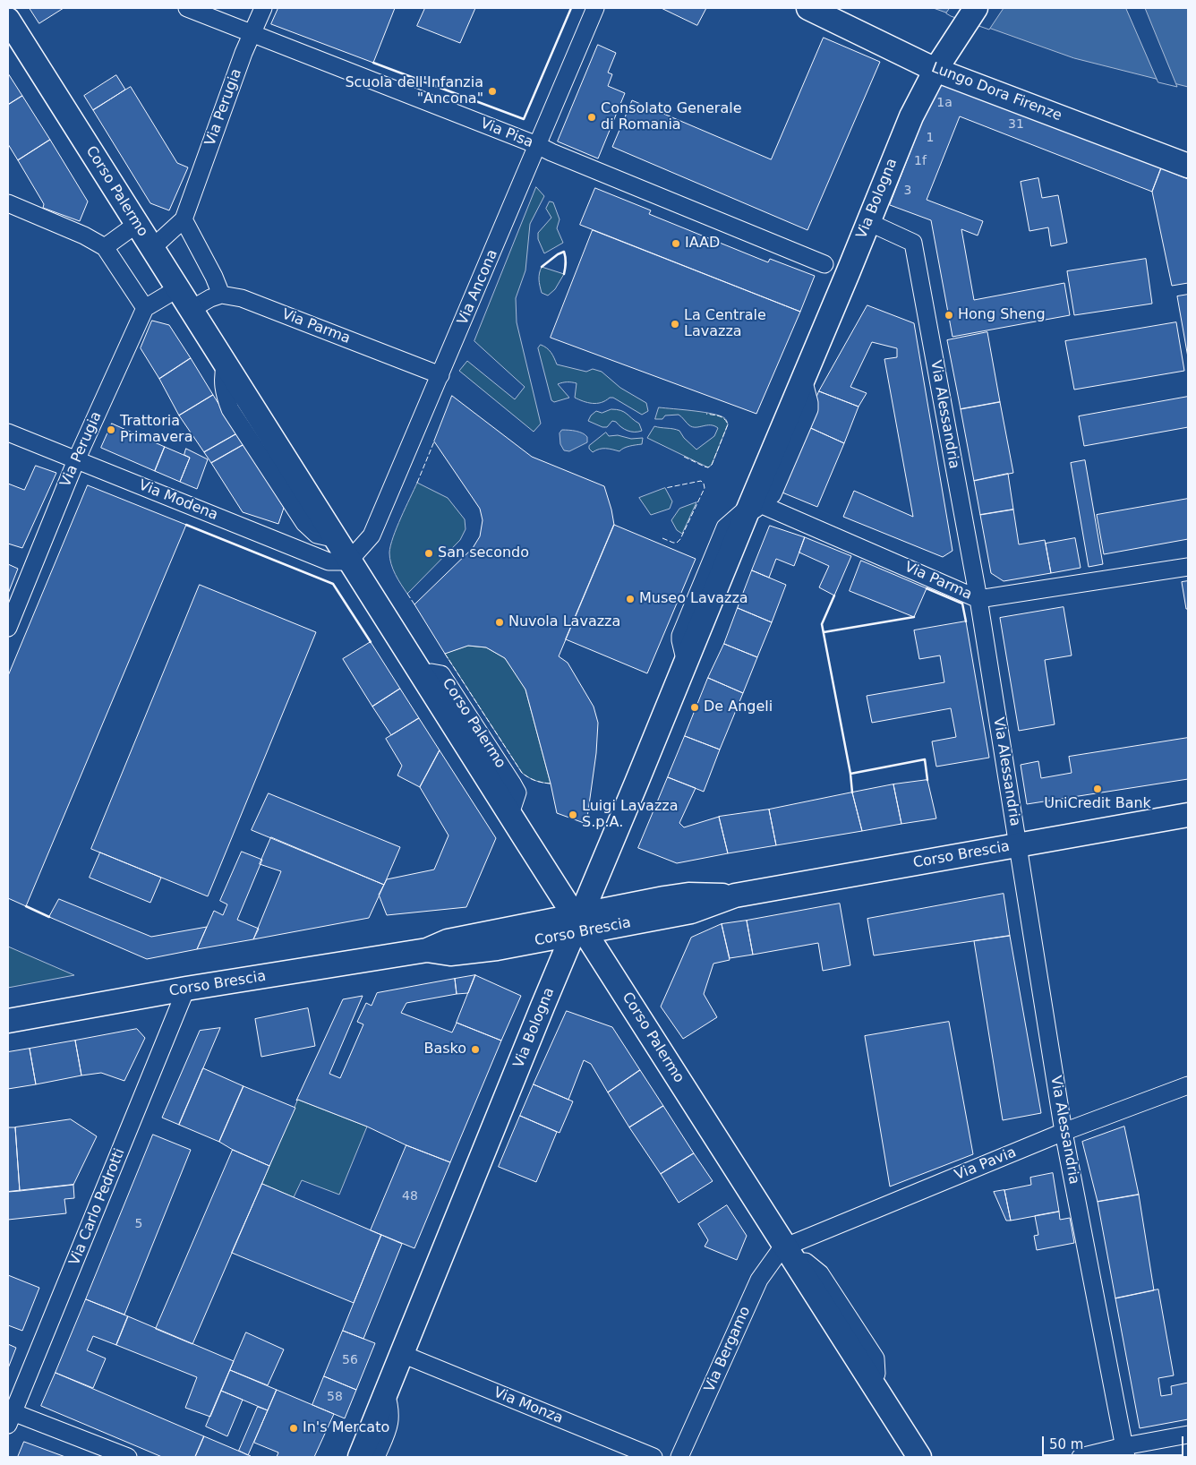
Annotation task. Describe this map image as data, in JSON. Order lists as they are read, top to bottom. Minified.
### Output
{"streets":{"street":["Lungo Dora Firenze","Via Perugia","Via Pisa","Corso Palermo","Via Bologna","Via Ancona","Via Parma","Via Alessandria","Via Modena","Corso Brescia","Via Pavia","Via Carlo Pedrotti","Via Bergamo","Via Monza"]},"crossings":[["Lungo Dora Firenze","Via Bologna"],["Via Perugia","Via Pisa"],["Via Perugia","Corso Palermo"],["Via Perugia","Via Modena"],["Via Pisa","Via Ancona"],["Corso Palermo","Via Bologna"],["Corso Palermo","Via Ancona"],["Corso Palermo","Via Modena"],["Corso Palermo","Corso Brescia"],["Corso Palermo","Via Pavia"],["Corso Palermo","Via Bergamo"],["Via Bologna","Via Parma"],["Via Bologna","Via Alessandria"],["Via Bologna","Corso Brescia"],["Via Bologna","Via Monza"],["Via Ancona","Via Parma"],["Via Ancona","Via Modena"],["Via Parma","Via Alessandria"],["Via Alessandria","Corso Brescia"],["Via Alessandria","Via Pavia"],["Corso Brescia","Via Carlo Pedrotti"],["Via Pavia","Via Bergamo"]],"places":["Scuola dell'Infanzia \"Ancona\"","Consolato Generale di Romania","IAAD","Hong Sheng","La Centrale Lavazza","Trattoria Primavera","San secondo","Museo Lavazza","Nuvola Lavazza","De Angeli","UniCredit Bank","Luigi Lavazza S.p.A.","Basko","In's Mercato"],"house_numbers":["1a","31","1","1f","3","48","5","56","58"],"scale_bar":"50 m"}
